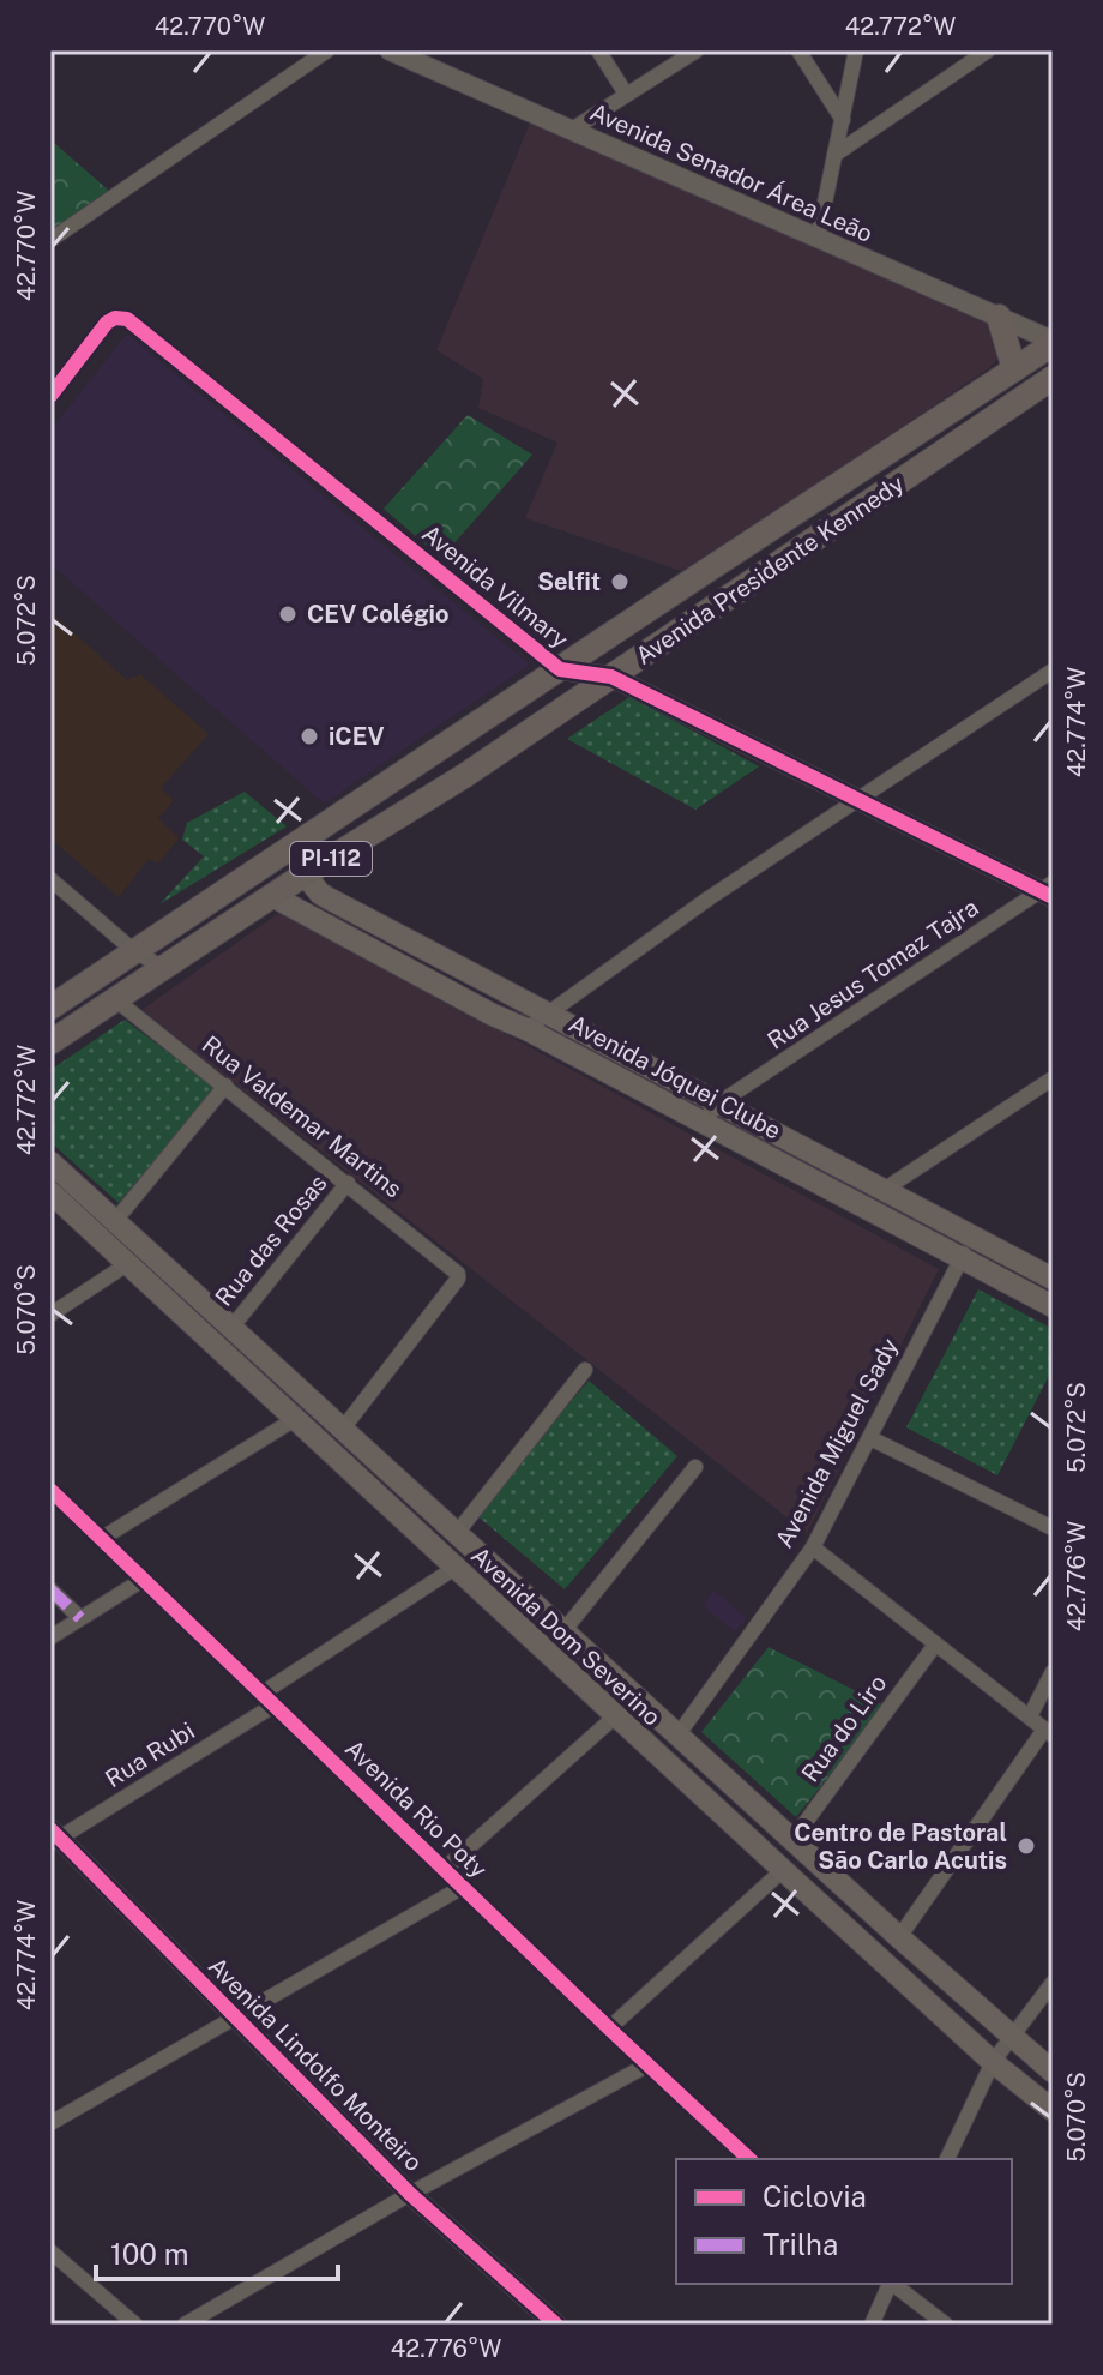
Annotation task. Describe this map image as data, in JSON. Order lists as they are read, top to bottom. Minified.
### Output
{"streets":{"main road":["Avenida Presidente Kennedy","PI-112","Avenida Jóquei Clube","Avenida Dom Severino"],"street":["Avenida Senador Área Leão","Avenida Vilmary","Rua Jesus Tomaz Tajra","Rua Valdemar Martins","Rua das Rosas","Avenida Miguel Sady","Rua do Liro","Rua Rubi","Avenida Rio Poty","Avenida Lindolfo Monteiro"]},"crossings":[["Avenida Senador Área Leão","Avenida Presidente Kennedy"],["Avenida Presidente Kennedy","Avenida Vilmary"],["Avenida Presidente Kennedy","Avenida Jóquei Clube"],["Avenida Presidente Kennedy","Rua Valdemar Martins"],["Avenida Vilmary","Rua Jesus Tomaz Tajra"],["Rua Jesus Tomaz Tajra","Avenida Jóquei Clube"],["Avenida Jóquei Clube","Avenida Miguel Sady"],["Rua Valdemar Martins","Rua das Rosas"],["Rua Valdemar Martins","Avenida Dom Severino"],["Rua das Rosas","Avenida Dom Severino"],["Avenida Miguel Sady","Avenida Dom Severino"],["Avenida Dom Severino","Rua do Liro"],["Rua Rubi","Avenida Rio Poty"],["Rua Rubi","Avenida Lindolfo Monteiro"]],"places":["Selfit","CEV Colégio","iCEV","Centro de Pastoral São Carlo Acutis"],"legend":["Ciclovia","Trilha"],"scale_bar":"100 m","coordinates":["42.770°W","42.772°W","5.072°S","42.774°W","5.070°S","42.776°W"]}
